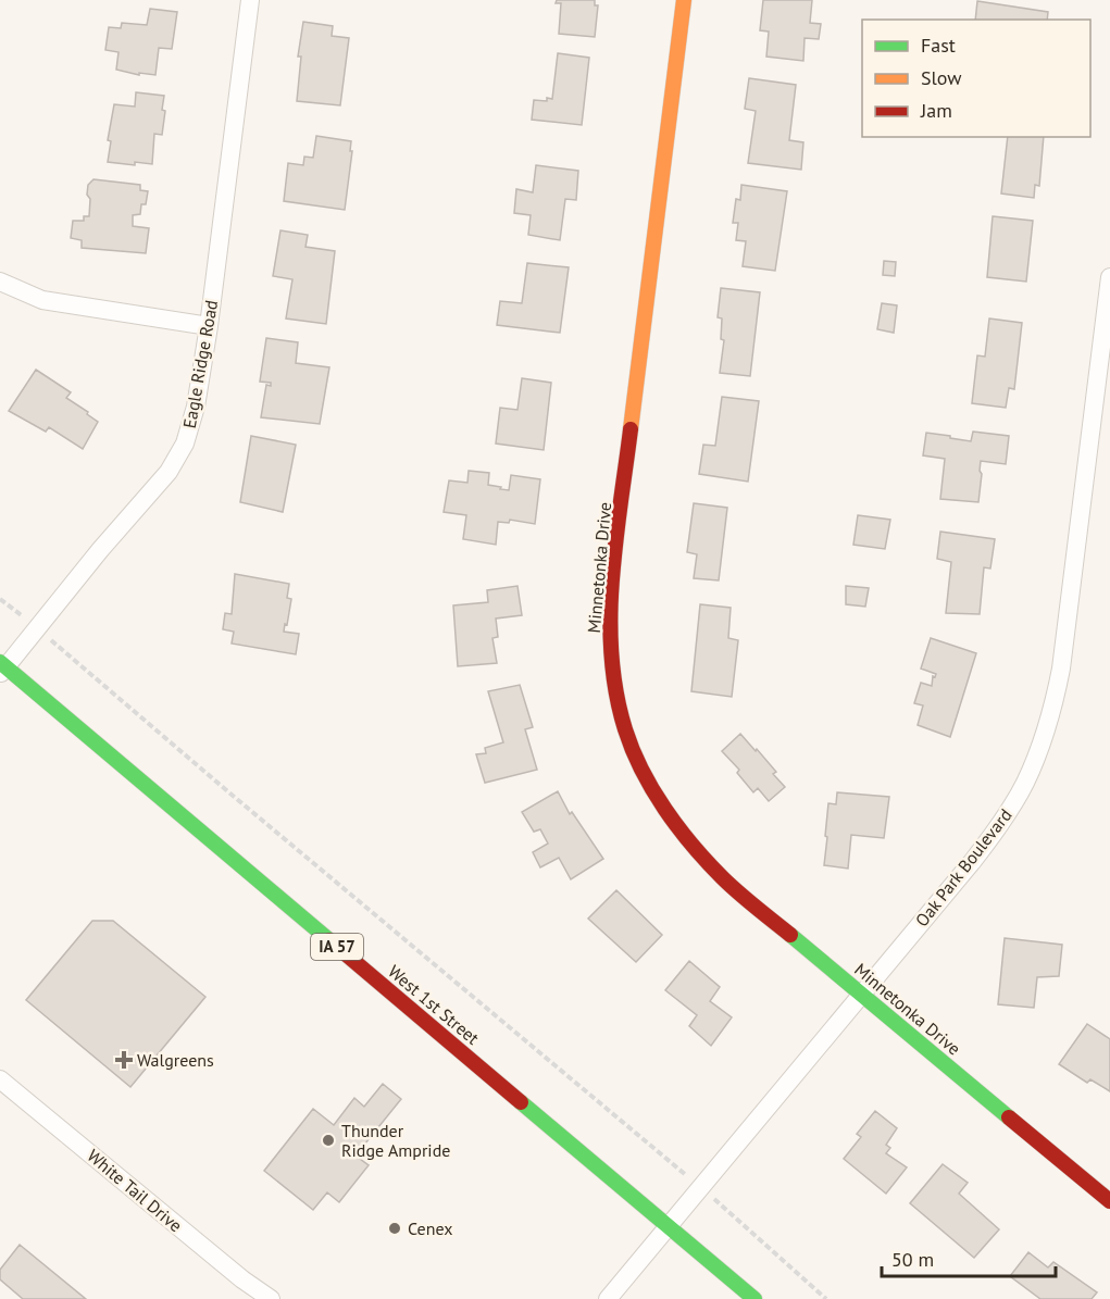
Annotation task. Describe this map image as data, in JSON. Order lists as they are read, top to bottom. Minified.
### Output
{"streets":{"street":["Eagle Ridge Road","Minnetonka Drive","Oak Park Boulevard","IA 57","West 1st Street","White Tail Drive"]},"crossings":[["Eagle Ridge Road","West 1st Street"],["Minnetonka Drive","Oak Park Boulevard"],["Oak Park Boulevard","West 1st Street"]],"places":{"health":["Walgreens"],"other":["Thunder Ridge Ampride","Cenex"]},"legend":["Fast","Slow","Jam"],"scale_bar":"50 m"}
